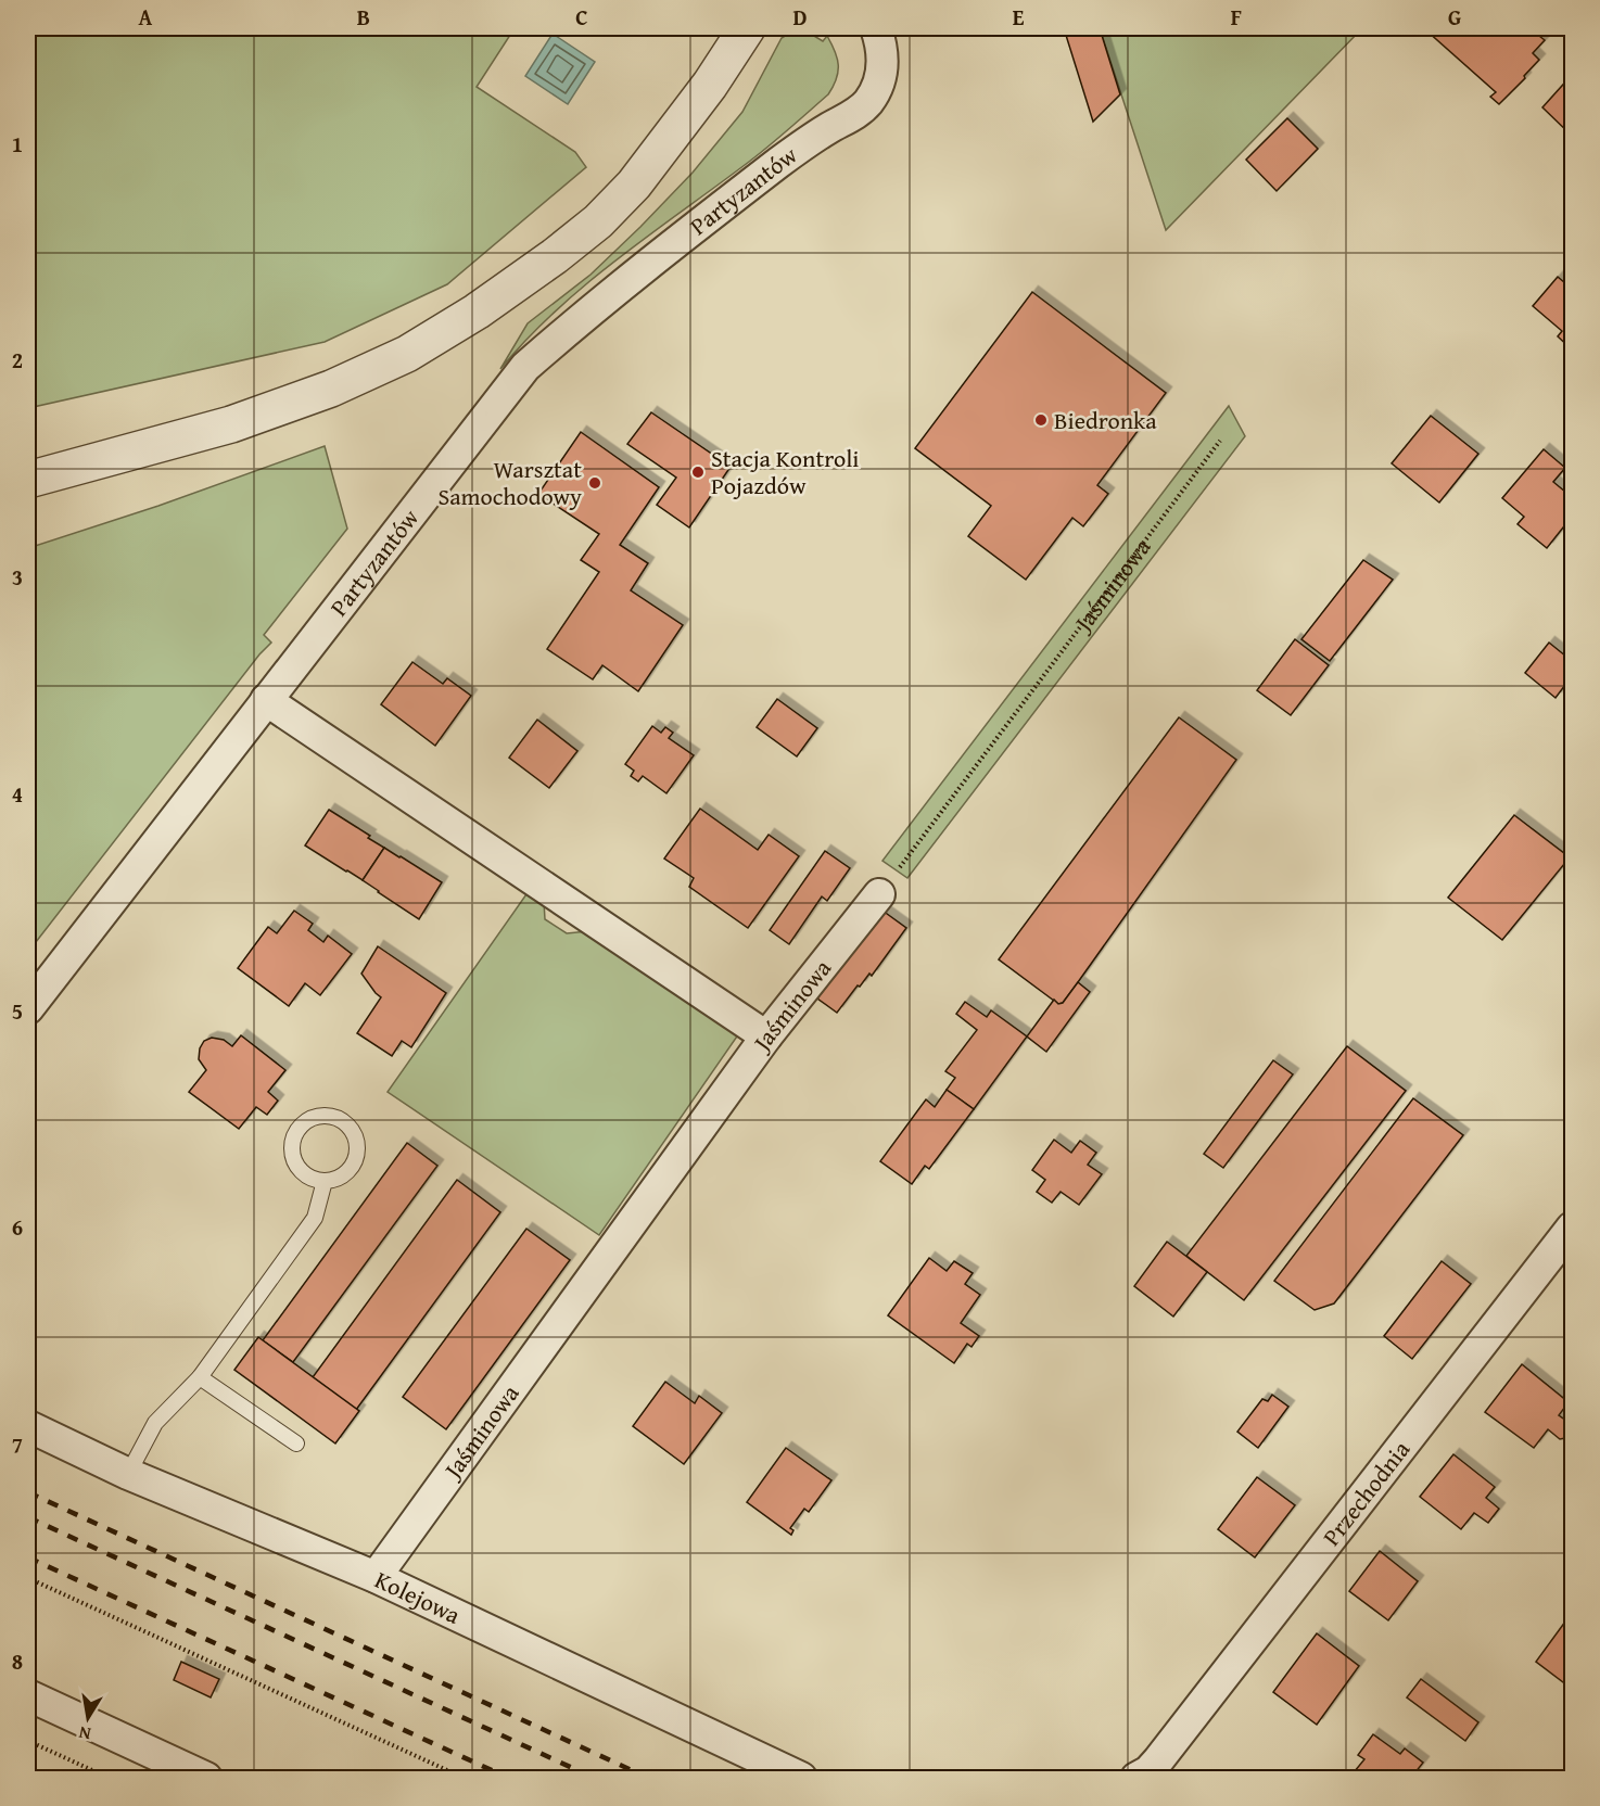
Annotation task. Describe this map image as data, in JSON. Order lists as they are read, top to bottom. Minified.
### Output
{"streets":{"street":["Partyzantów","Jaśminowa","Przechodnia","Kolejowa"]},"crossings":[["Jaśminowa","Kolejowa"]],"places":["Biedronka","Stacja Kontroli Pojazdów","Warsztat Samochodowy"],"north":"bottom","grid":{"columns":["A","B","C","D","E","F","G"],"rows":["1","2","3","4","5","6","7","8"]}}
